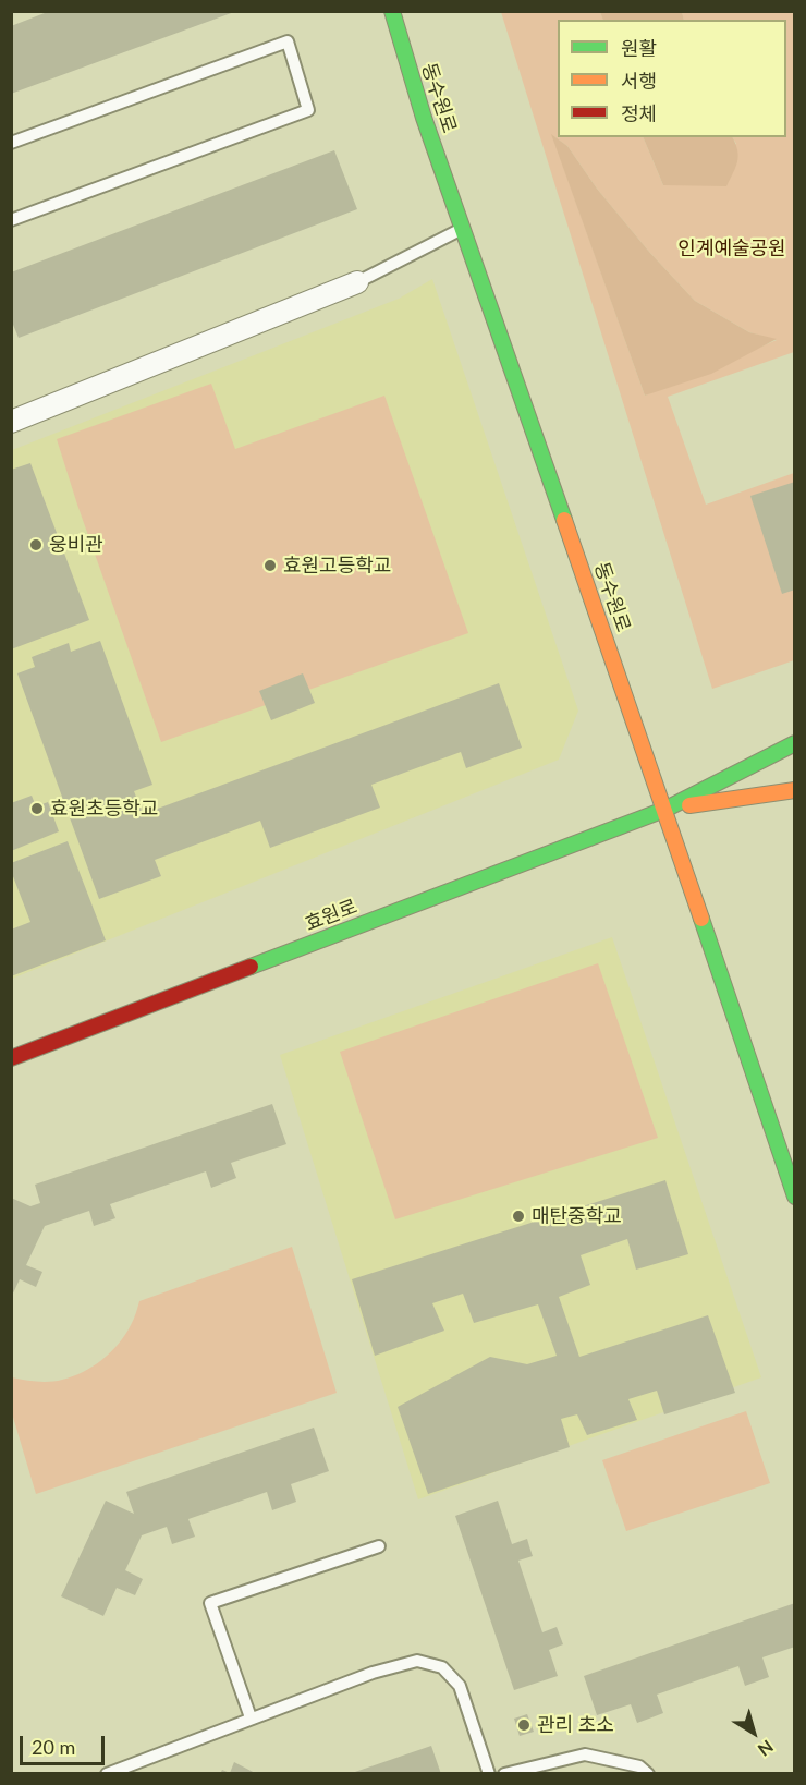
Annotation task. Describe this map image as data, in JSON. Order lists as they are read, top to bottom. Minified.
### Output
{"streets":{"main road":["동수원로","효원로"]},"crossings":[["동수원로","효원로"]],"parks":["인계예술공원"],"places":["웅비관","효원고등학교","효원초등학교","매탄중학교","관리 초소"],"legend":["원활","서행","정체"],"scale_bar":"20 m","north":"bottom right"}
